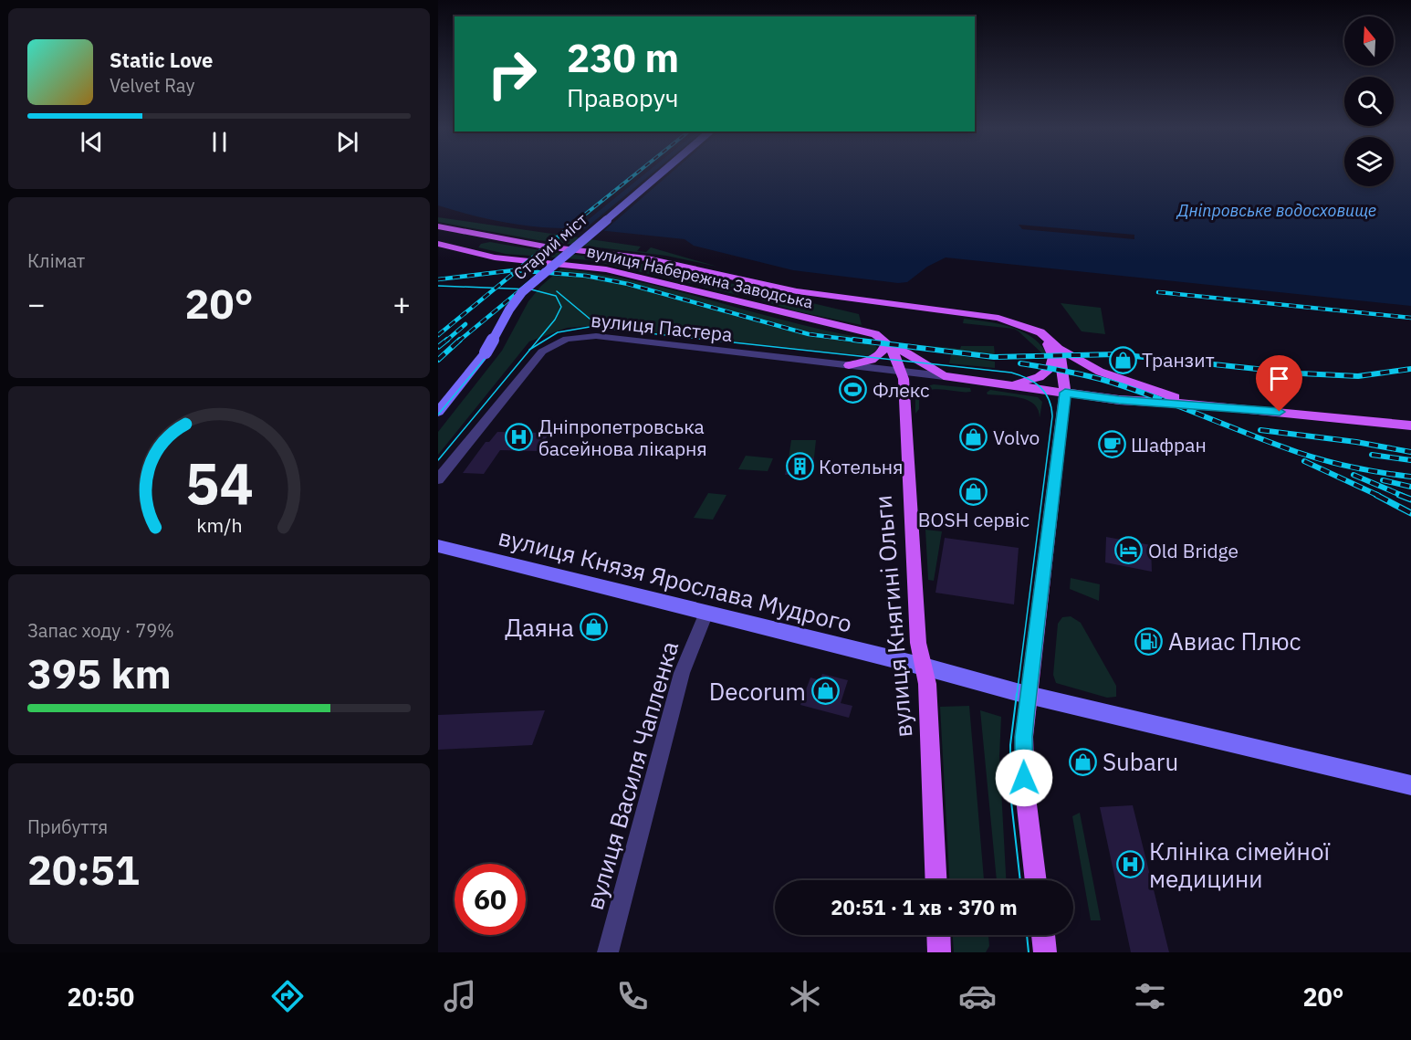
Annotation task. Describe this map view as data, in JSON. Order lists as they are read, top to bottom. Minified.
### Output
{"streets":{"main road":["Старий міст","вулиця Набережна Заводська","вулиця Князя Ярослава Мудрого","вулиця Княгині Ольги"],"street":["вулиця Пастера","вулиця Василя Чапленка"]},"crossings":[["вулиця Набережна Заводська","вулиця Пастера"],["вулиця Набережна Заводська","вулиця Княгині Ольги"],["вулиця Пастера","вулиця Княгині Ольги"],["вулиця Князя Ярослава Мудрого","вулиця Княгині Ольги"],["вулиця Князя Ярослава Мудрого","вулиця Василя Чапленка"]],"water":["Дніпровське водосховище"],"places":{"shop":["Транзит","Volvo","BOSH сервіс","Даяна","Decorum","Subaru"],"sports":["Флекс"],"hospital":["Дніпропетровська басейнова лікарня","Клініка сімейної медицини"],"cafe":["Шафран"],"building":["Котельня"],"hotel":["Old Bridge"],"fuel station":["Авиас Плюс"]},"north":"top","page":{"turn":["230 m","Праворуч"],"song":["Static Love","Velvet Ray"],"tile":["Клімат",["Запас ходу · 79%","395 km"],["Прибуття","20:51"]],"heat":["−","20°","+"],"limit":"60","trip":"20:51 · 1 хв · 370 m","tabs":["20:50","20°"],"gauge":["54","km/h"]}}
